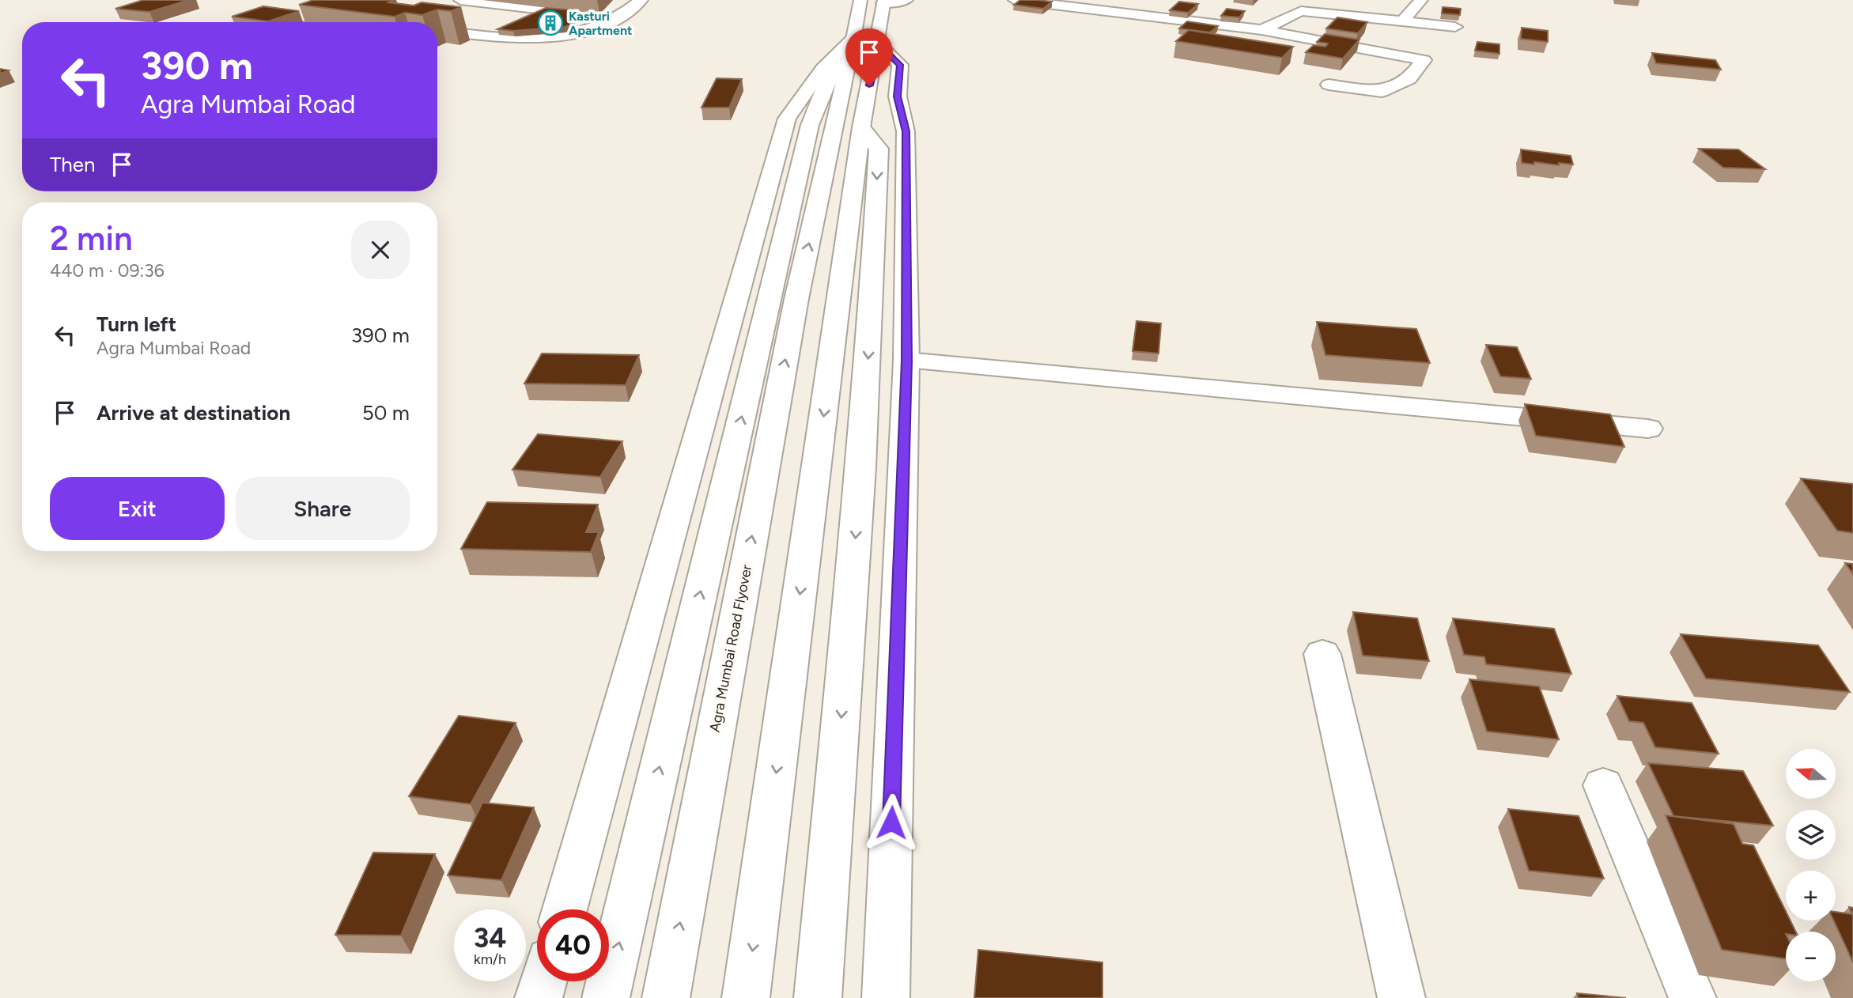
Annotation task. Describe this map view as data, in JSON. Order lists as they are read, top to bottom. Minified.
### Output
{"streets":{"main road":["Agra Mumbai Road Flyover"]},"places":{"building":["Kasturi Apartment"]},"north":"left","page":{"turn":["390 m","Agra Mumbai Road"],"then":"Then","heading":["2 min","440 m · 09:36"],"list":[{"name":"Turn left","note":"Agra Mumbai Road","value":"390 m"},{"name":"Arrive at destination","value":"50 m"}],"buttons":["Exit","Share"],"map_buttons":["+","−"],"speed":"34 km/h","limit":"40"}}
